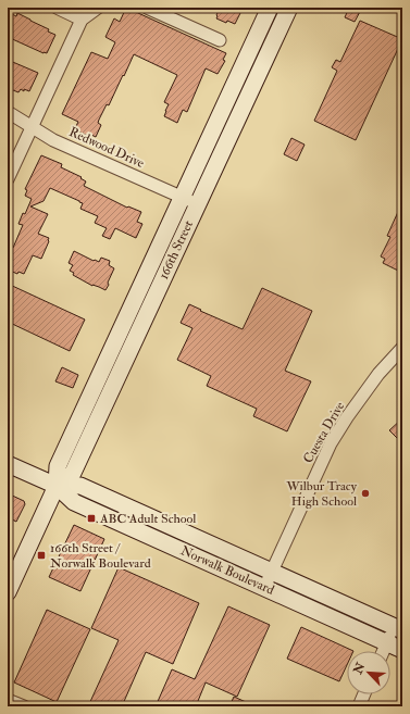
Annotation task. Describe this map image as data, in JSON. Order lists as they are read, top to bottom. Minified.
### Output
{"streets":{"street":["Redwood Drive","166th Street","Cuesta Drive","Norwalk Boulevard"]},"crossings":[["Redwood Drive","166th Street"],["166th Street","Norwalk Boulevard"],["Cuesta Drive","Norwalk Boulevard"]],"places":{"other":["Wilbur Tracy High School"],"transit":["ABC Adult School","166th Street / Norwalk Boulevard"]},"north":"top left"}
